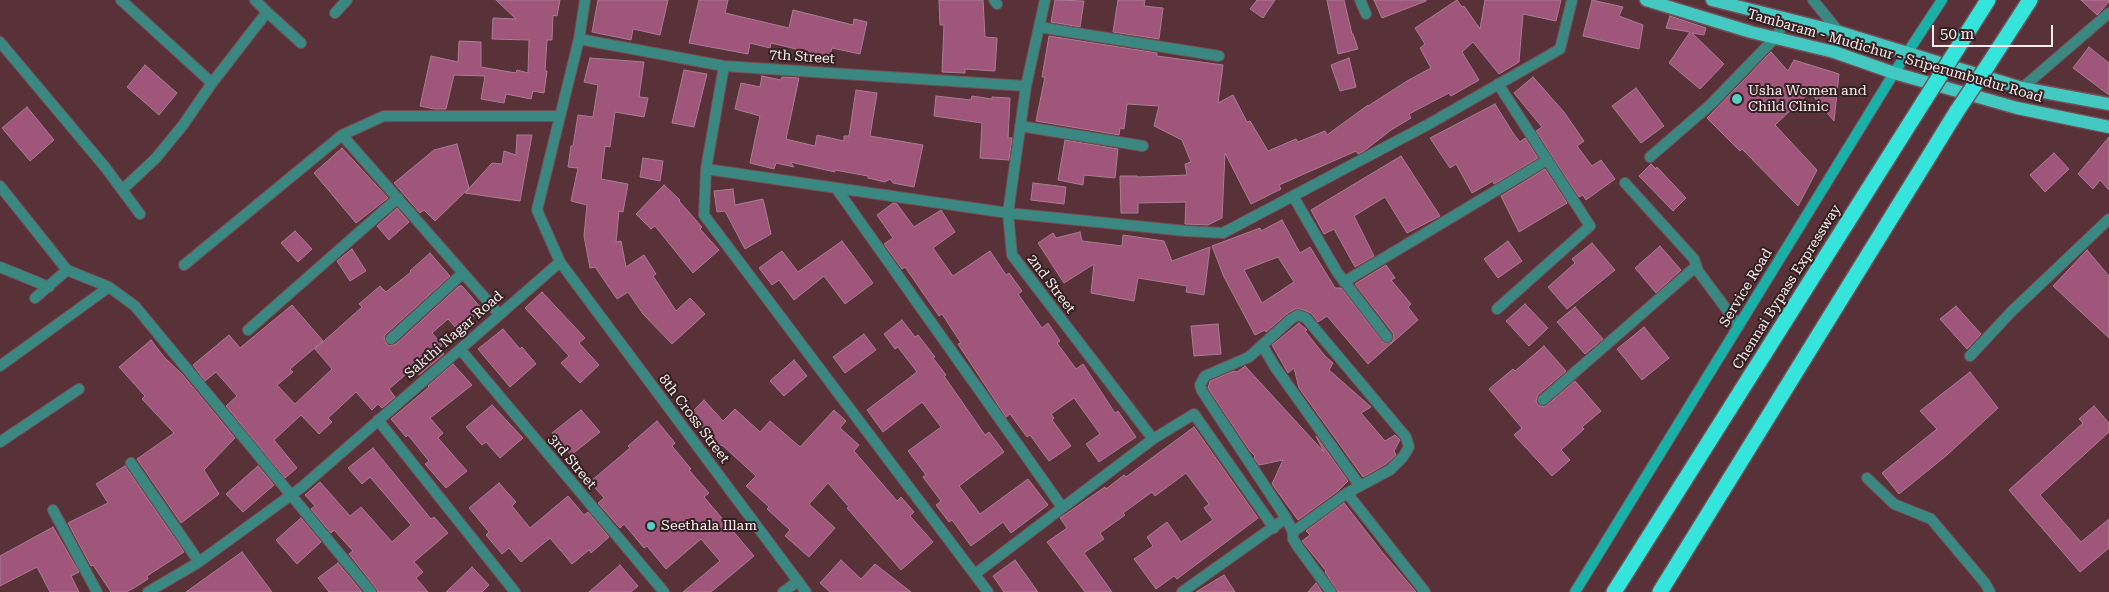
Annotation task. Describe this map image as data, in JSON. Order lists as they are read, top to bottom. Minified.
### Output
{"streets":{"highway":["Chennai Bypass Expressway"],"main road":["Tambaram - Mudichur - Sriperumbudur Road"],"street":["7th Street","2nd Street","Service Road","Sakthi Nagar Road","8th Cross Street","3rd Street"]},"crossings":[["Tambaram - Mudichur - Sriperumbudur Road","Service Road"],["7th Street","2nd Street"],["Sakthi Nagar Road","8th Cross Street"],["Sakthi Nagar Road","3rd Street"]],"places":["Usha Women and Child Clinic","Seethala Illam"],"scale_bar":"50 m"}
